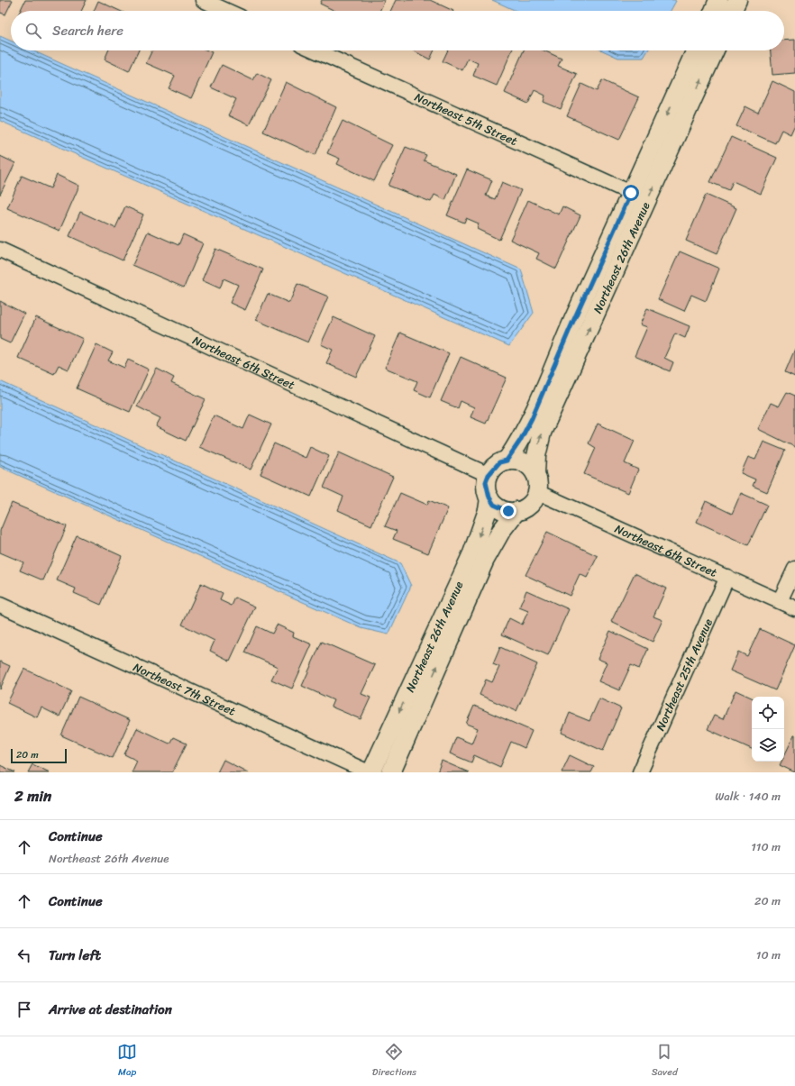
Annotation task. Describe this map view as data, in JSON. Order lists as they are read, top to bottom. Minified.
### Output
{"streets":{"street":["Northeast 5th Street","Northeast 26th Avenue","Northeast 6th Street","Northeast 25th Avenue","Northeast 7th Street"]},"crossings":[["Northeast 5th Street","Northeast 26th Avenue"],["Northeast 26th Avenue","Northeast 6th Street"],["Northeast 6th Street","Northeast 25th Avenue"]],"scale_bar":"20 m","page":{"search":"Search here","scale":"20 m","heading":["2 min","Walk · 140 m"],"list":[["Continue","Northeast 26th Avenue","110 m"],["Continue","20 m"],["Turn left","10 m"],"Arrive at destination"],"nav":["Map","Directions","Saved"]}}
